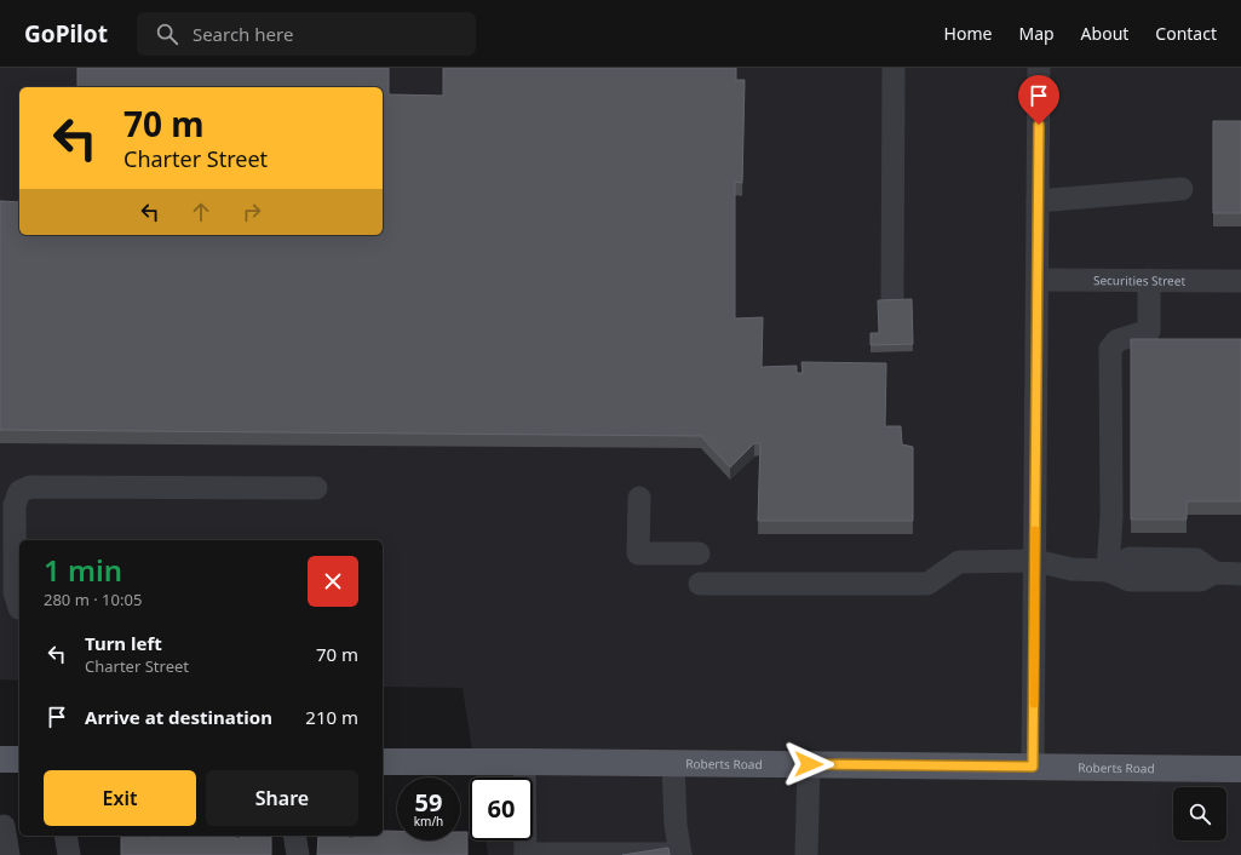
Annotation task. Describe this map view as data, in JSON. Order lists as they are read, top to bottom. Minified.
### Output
{"streets":{"main road":["Roberts Road"],"street":["Securities Street"]},"page":{"header":"GoPilot","search":"Search here","nav":["Home","Map","About","Contact"],"turn":["70 m","Charter Street"],"heading":["1 min","280 m · 10:05"],"list":[{"name":"Turn left","note":"Charter Street","value":"70 m"},{"name":"Arrive at destination","value":"210 m"}],"buttons":["Exit","Share"],"speed":"59 km/h","limit":"60"}}
